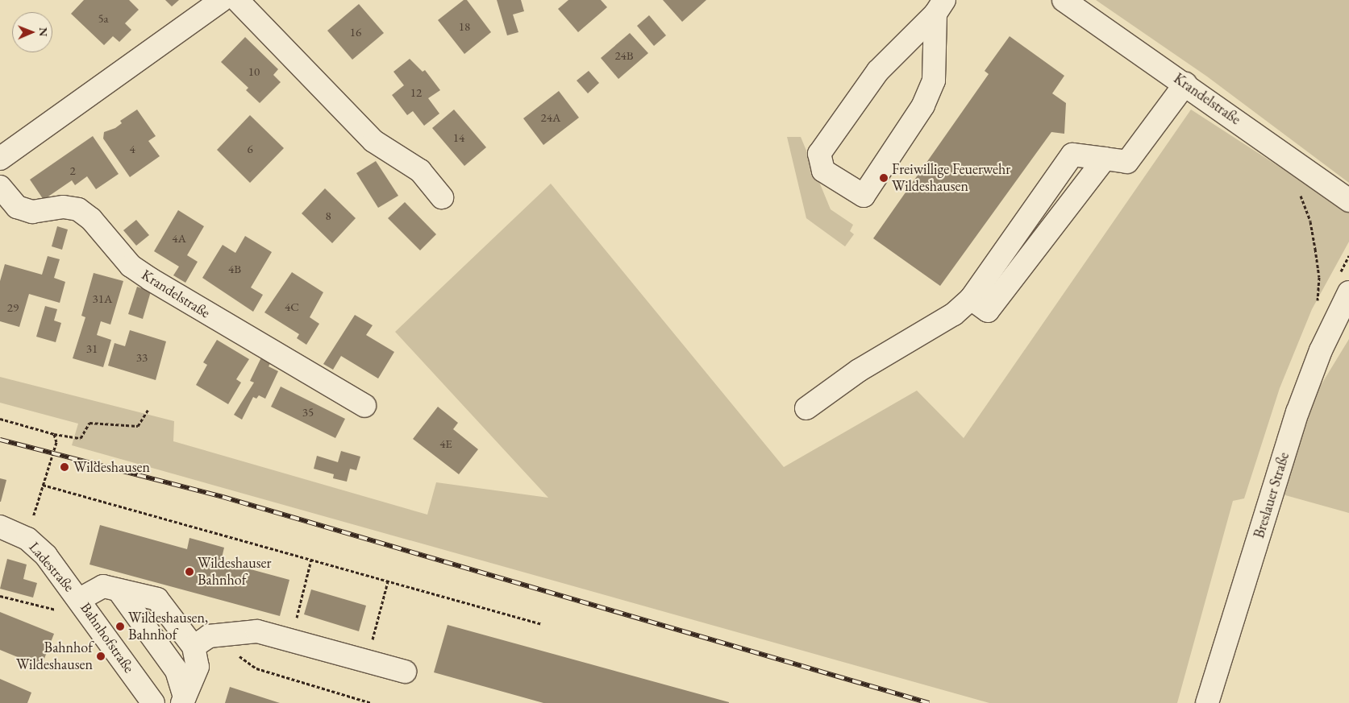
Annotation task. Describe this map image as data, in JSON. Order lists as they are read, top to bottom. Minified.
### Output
{"streets":{"street":["Krandelstraße","Breslauer Straße","Ladestraße","Bahnhofstraße"]},"crossings":[["Ladestraße","Bahnhofstraße"]],"places":["Freiwillige Feuerwehr Wildeshausen","Wildeshausen","Wildeshauser Bahnhof","Wildeshausen, Bahnhof","Bahnhof Wildeshausen"],"house_numbers":["5a","18","16","24B","10","12","24A","14","4","6","2","8","4A","4B","31A","4C","29","31","33","35","4E"],"north":"right"}
